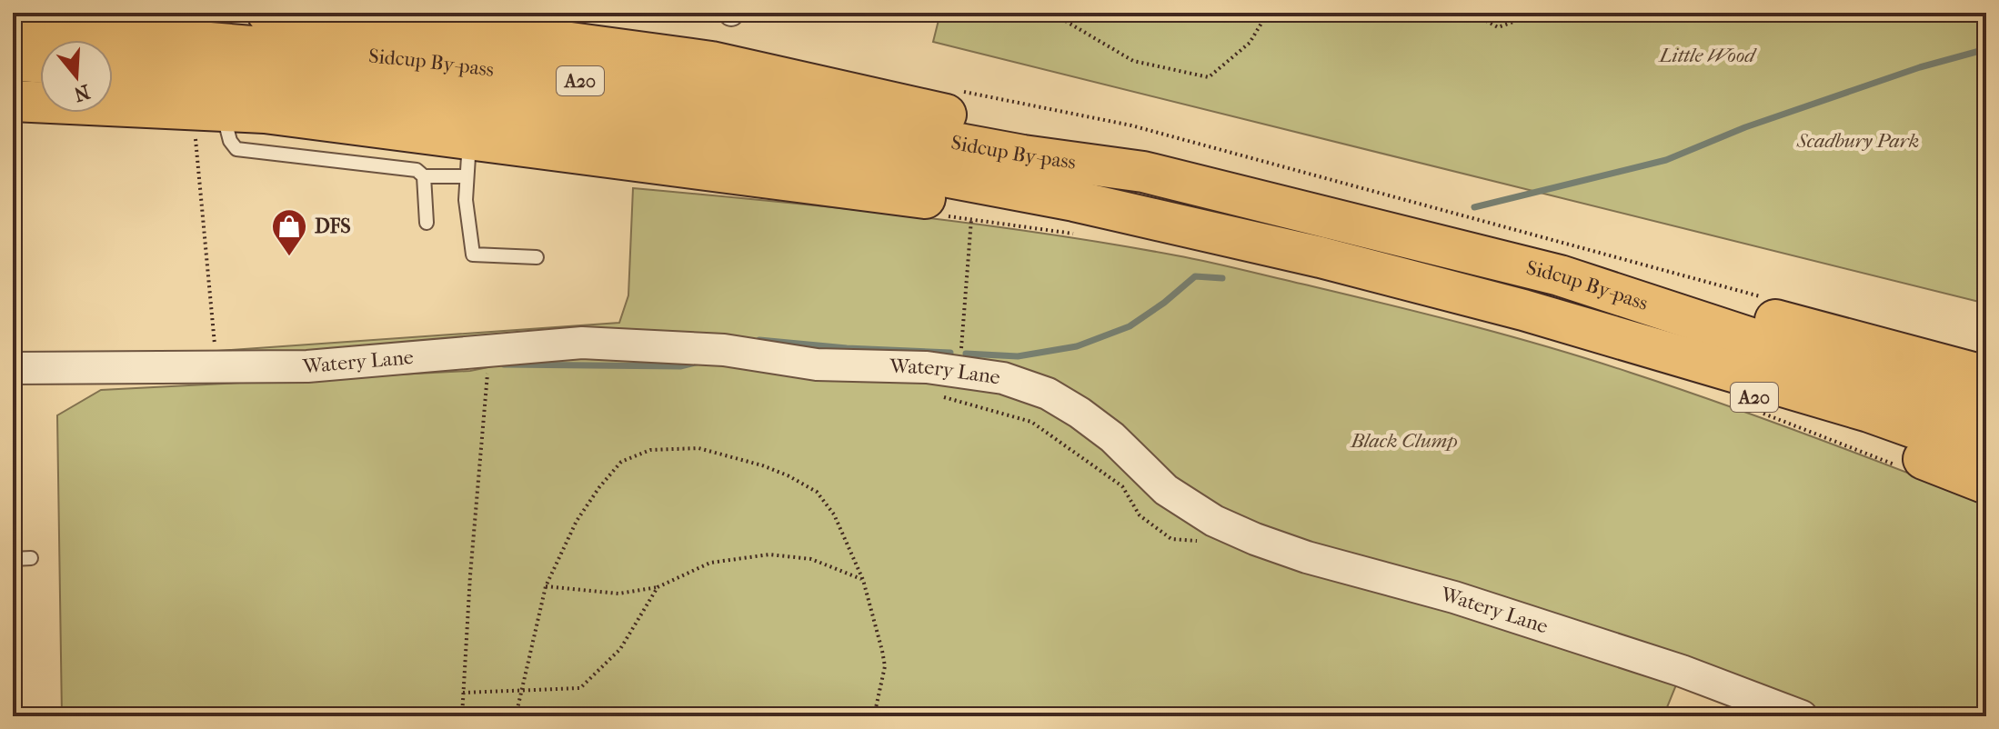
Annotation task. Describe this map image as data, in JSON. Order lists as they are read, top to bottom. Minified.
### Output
{"streets":{"highway":["Sidcup By-pass","A20"],"street":["Watery Lane"]},"crossings":[["Sidcup By-pass","A20"]],"parks":["Little Wood","Scadbury Park","Black Clump"],"places":{"shop":["DFS"]},"north":"bottom"}
